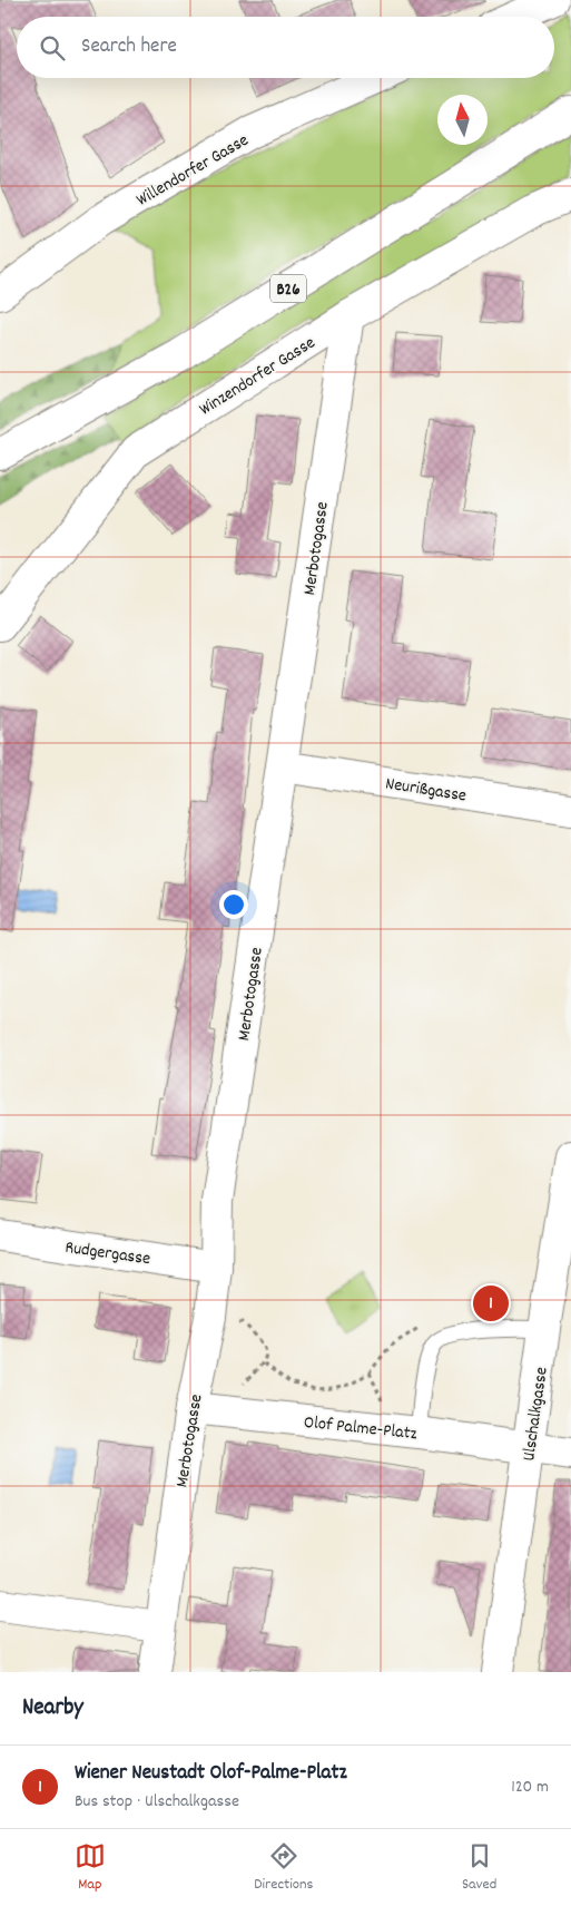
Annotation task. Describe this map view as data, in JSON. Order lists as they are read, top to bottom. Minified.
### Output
{"streets":{"street":["Willendorfer Gasse","B26","Winzendorfer Gasse","Merbotogasse","Neurißgasse","Rudgergasse","Ulschalkgasse","Olof Palme-Platz"]},"crossings":[["Winzendorfer Gasse","Merbotogasse"],["Merbotogasse","Neurißgasse"],["Merbotogasse","Rudgergasse"],["Merbotogasse","Olof Palme-Platz"],["Ulschalkgasse","Olof Palme-Platz"]],"north":"top","page":{"search":"Search here","pins":"1","heading":"Nearby","list":[{"mark":"1","name":"Wiener Neustadt Olof-Palme-Platz","note":"Bus stop · Ulschalkgasse","value":"120 m"}],"nav":["Map","Directions","Saved"]}}
